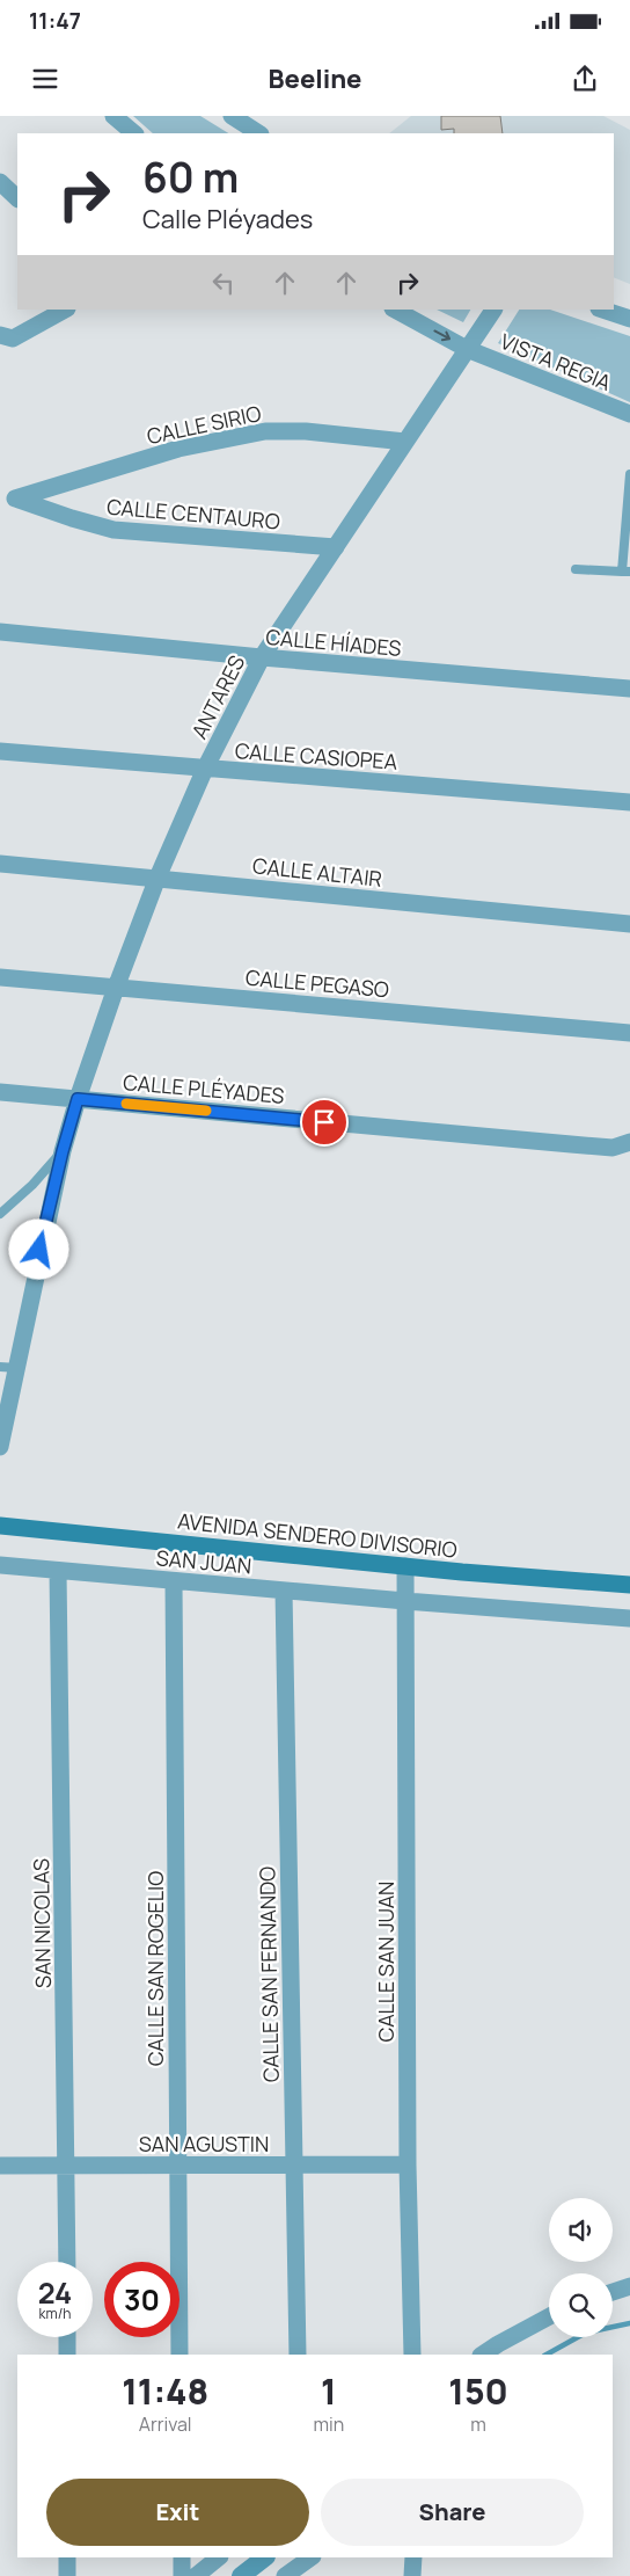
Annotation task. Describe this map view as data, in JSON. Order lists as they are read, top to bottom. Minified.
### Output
{"streets":{"street":["VISTA REGIA","CALLE SIRIO","CALLE CENTAURO","CALLE HÍADES","ANTARES","CALLE CASIOPEA","CALLE ALTAIR","CALLE PEGASO","CALLE PLÉYADES","AVENIDA SENDERO DIVISORIO","SAN JUAN","SAN NICOLAS","CALLE SAN JUAN","CALLE SAN ROGELIO","CALLE SAN FERNANDO","SAN AGUSTIN"]},"crossings":[["VISTA REGIA","ANTARES"],["CALLE SIRIO","CALLE CENTAURO"],["CALLE SIRIO","ANTARES"],["CALLE CENTAURO","ANTARES"],["CALLE HÍADES","ANTARES"],["ANTARES","CALLE CASIOPEA"],["ANTARES","CALLE ALTAIR"],["ANTARES","CALLE PEGASO"],["ANTARES","CALLE PLÉYADES"],["AVENIDA SENDERO DIVISORIO","CALLE SAN JUAN"],["SAN JUAN","SAN NICOLAS"],["SAN JUAN","CALLE SAN JUAN"],["SAN JUAN","CALLE SAN ROGELIO"],["SAN JUAN","CALLE SAN FERNANDO"],["SAN NICOLAS","SAN AGUSTIN"],["CALLE SAN JUAN","SAN AGUSTIN"],["CALLE SAN ROGELIO","SAN AGUSTIN"],["CALLE SAN FERNANDO","SAN AGUSTIN"]],"page":{"status":"11:47","header":"Beeline","turn":["60 m","Calle Pléyades"],"speed":"24 km/h","limit":"30","eta":["11:48","Arrival","1","min","150","m"],"buttons":["Exit","Share"]}}
